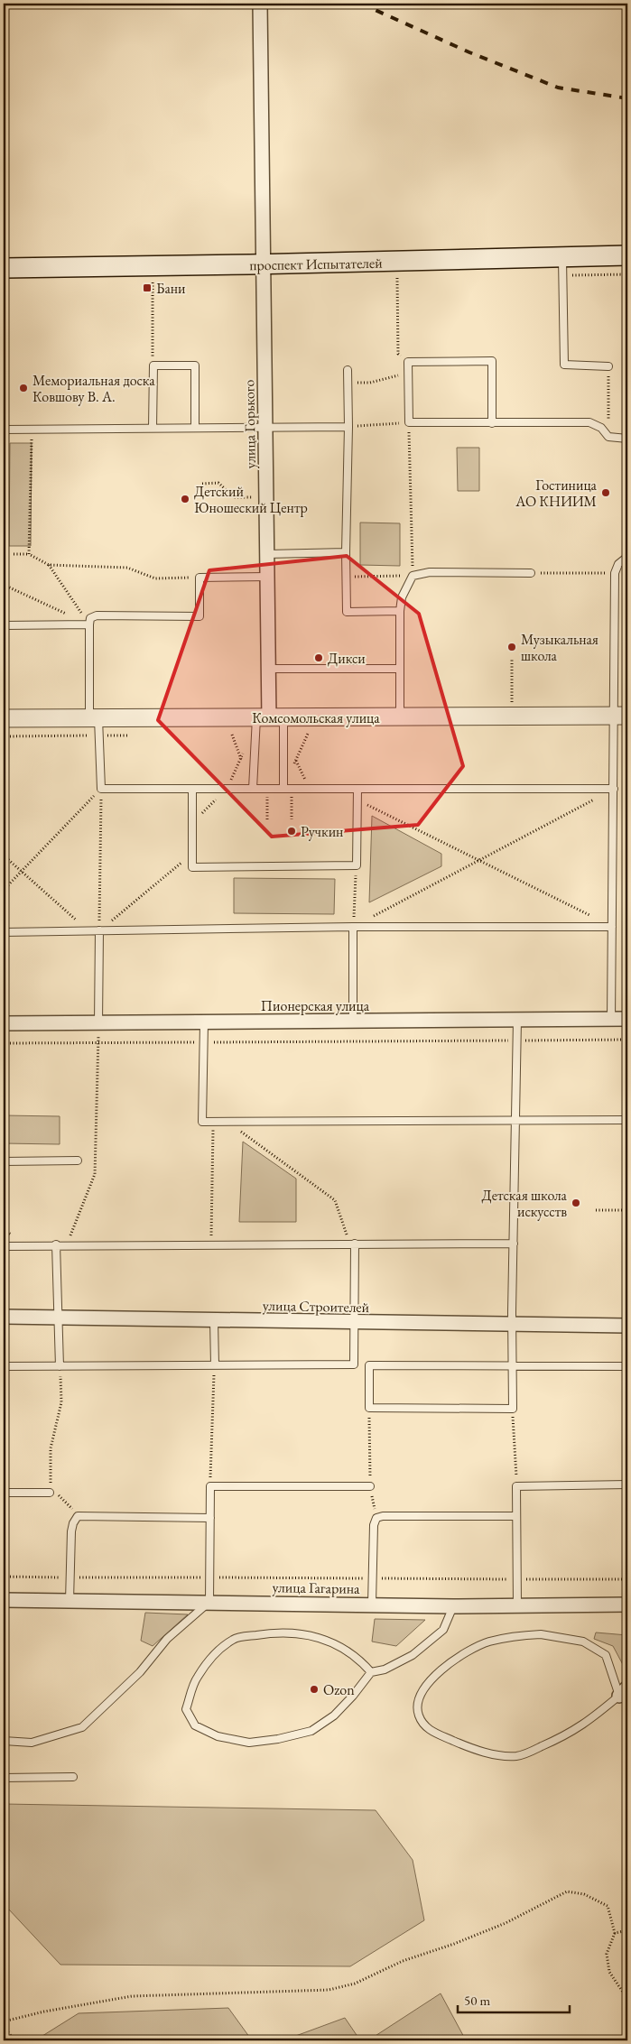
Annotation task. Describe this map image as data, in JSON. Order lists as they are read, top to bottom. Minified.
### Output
{"streets":{"main road":["проспект Испытателей"],"street":["улица Горького","Комсомольская улица","Пионерская улица","улица Строителей","улица Гагарина"]},"crossings":[["проспект Испытателей","улица Горького"],["улица Горького","Комсомольская улица"]],"places":{"transit":["Бани"],"other":["Мемориальная доска Ковшову В. А.","Гостиница АО КНИИМ","Детский Юношеский Центр","Музыкальная школа","Дикси","Ручкин","Детская школа искусств","Ozon"]},"scale_bar":"50 m"}
